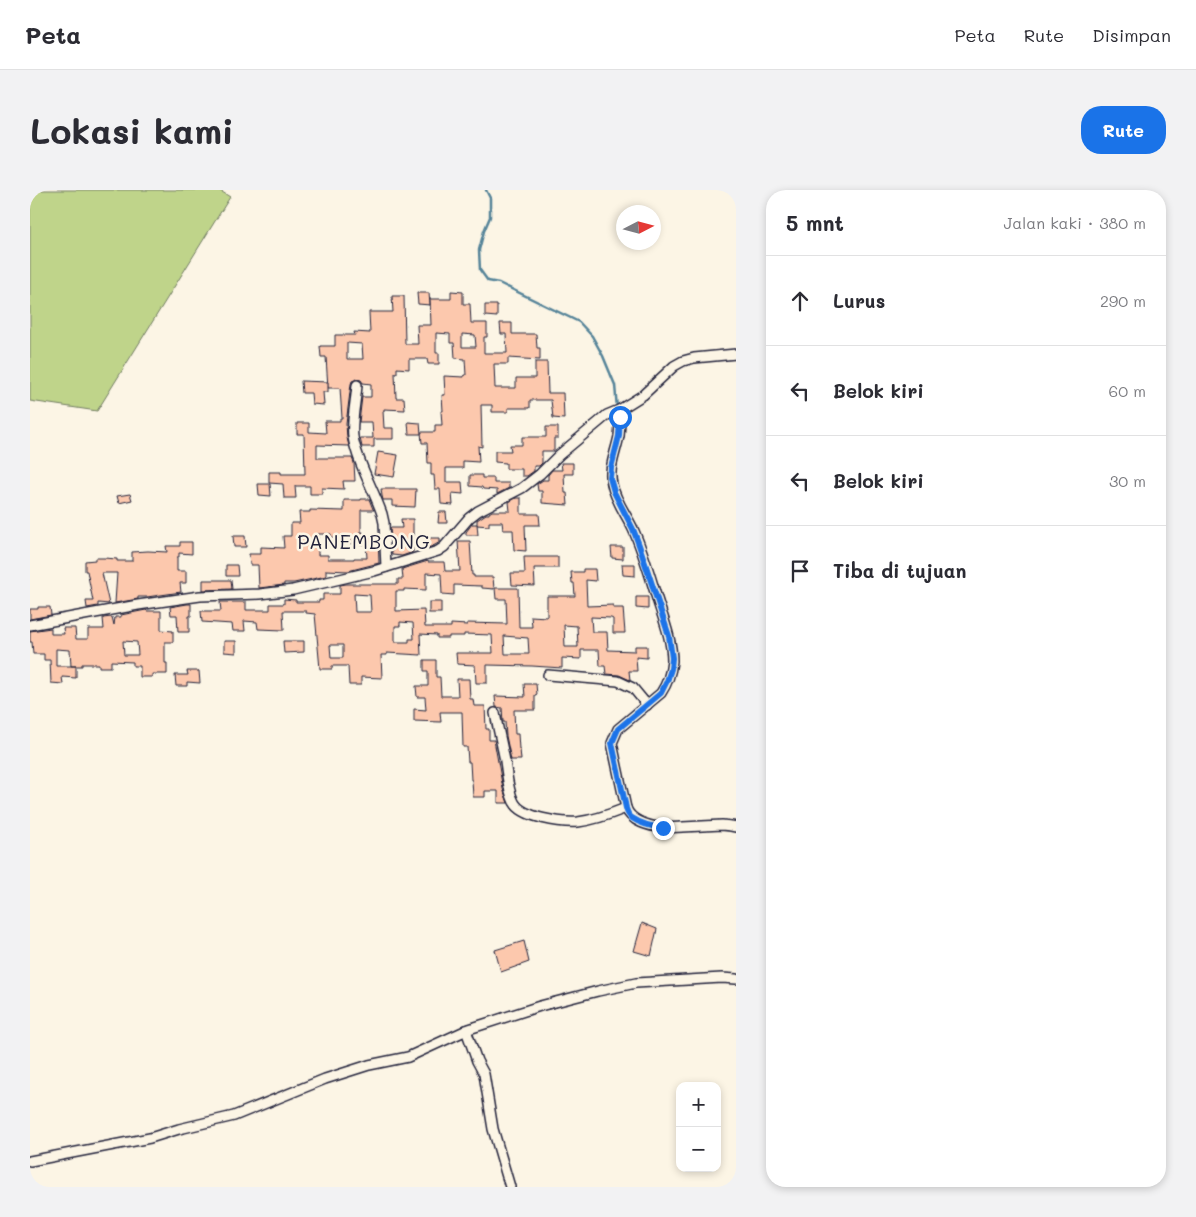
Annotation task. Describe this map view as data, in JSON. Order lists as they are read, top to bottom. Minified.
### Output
{"districts":["PANEMBONG"],"north":"right","page":{"header":"Peta","nav":["Peta","Rute","Disimpan"],"buttons":"Rute","title":"Lokasi kami","heading":["5 mnt","Jalan kaki · 380 m"],"list":[["Lurus","290 m"],["Belok kiri","60 m"],["Belok kiri","30 m"],"Tiba di tujuan"],"map_buttons":["+","−"]}}
